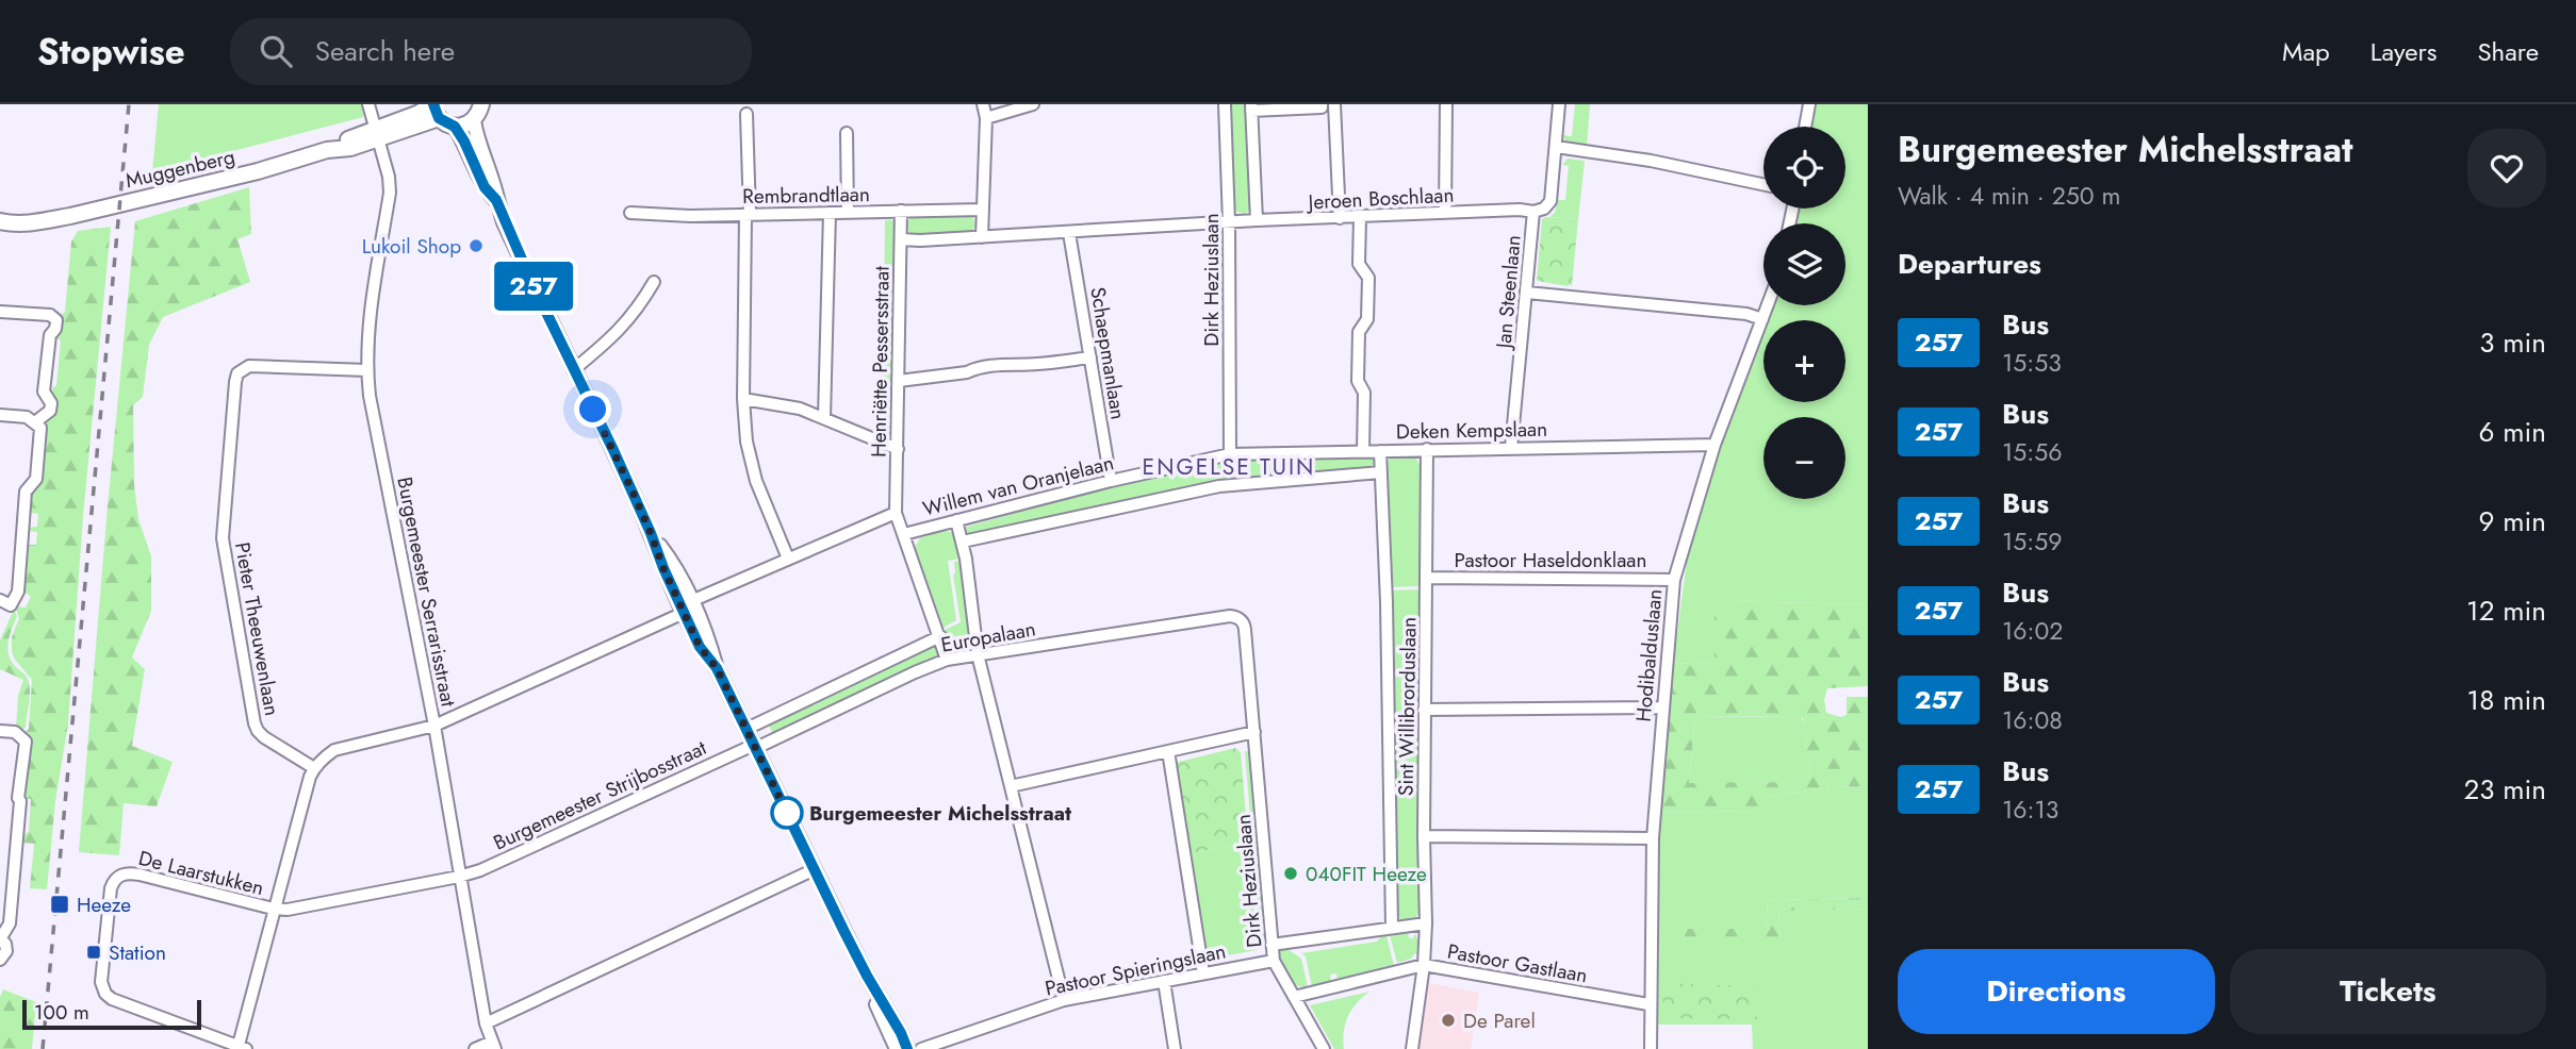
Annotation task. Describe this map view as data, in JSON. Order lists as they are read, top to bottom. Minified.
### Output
{"streets":{"main road":["Muggenberg"],"street":["Rembrandtlaan","Jeroen Boschlaan","Dirk Heziuslaan","Jan Steenlaan","Schaepmanlaan","Henriëtte Pessersstraat","Deken Kempslaan","Willem van Oranjelaan","Pastoor Haseldonklaan","Burgemeester Serrarisstraat","Pieter Theeuwenlaan","Europalaan","Hodibalduslaan","Sint Willibrorduslaan","Burgemeester Strijbosstraat","De Laarstukken","Pastoor Gastlaan","Pastoor Spieringslaan"]},"crossings":[["Muggenberg","Burgemeester Serrarisstraat"],["Rembrandtlaan","Henriëtte Pessersstraat"],["Jeroen Boschlaan","Dirk Heziuslaan"],["Jeroen Boschlaan","Jan Steenlaan"],["Dirk Heziuslaan","Deken Kempslaan"],["Dirk Heziuslaan","Willem van Oranjelaan"],["Dirk Heziuslaan","Europalaan"],["Dirk Heziuslaan","Pastoor Gastlaan"],["Dirk Heziuslaan","Pastoor Spieringslaan"],["Jan Steenlaan","Deken Kempslaan"],["Schaepmanlaan","Willem van Oranjelaan"],["Deken Kempslaan","Willem van Oranjelaan"],["Deken Kempslaan","Hodibalduslaan"],["Deken Kempslaan","Sint Willibrorduslaan"],["Willem van Oranjelaan","Sint Willibrorduslaan"],["Pastoor Haseldonklaan","Hodibalduslaan"],["Pastoor Haseldonklaan","Sint Willibrorduslaan"],["Burgemeester Serrarisstraat","Pieter Theeuwenlaan"],["Burgemeester Serrarisstraat","Burgemeester Strijbosstraat"],["Europalaan","Burgemeester Strijbosstraat"],["Hodibalduslaan","Pastoor Gastlaan"],["Sint Willibrorduslaan","Pastoor Gastlaan"],["Burgemeester Strijbosstraat","De Laarstukken"]],"districts":["ENGELSE TUIN"],"places":{"other":["Lukoil Shop","Burgemeester Michelsstraat","040FIT Heeze","De Parel"],"transit":["Heeze","Station"]},"lines":["bus line 257"],"scale_bar":"100 m","page":{"header":"Stopwise","search":"Search here","nav":["Map","Layers","Share"],"on_map":"257","heading":[["Burgemeester Michelsstraat","Walk · 4 min · 250 m"],"Departures"],"map_buttons":["+","−"],"list":[{"mark":"257","name":"Bus","note":"15:53","value":"3 min"},{"mark":"257","name":"Bus","note":"15:56","value":"6 min"},{"mark":"257","name":"Bus","note":"15:59","value":"9 min"},{"mark":"257","name":"Bus","note":"16:02","value":"12 min"},{"mark":"257","name":"Bus","note":"16:08","value":"18 min"},{"mark":"257","name":"Bus","note":"16:13","value":"23 min"}],"buttons":["Directions","Tickets"],"scale":"100 m"}}
